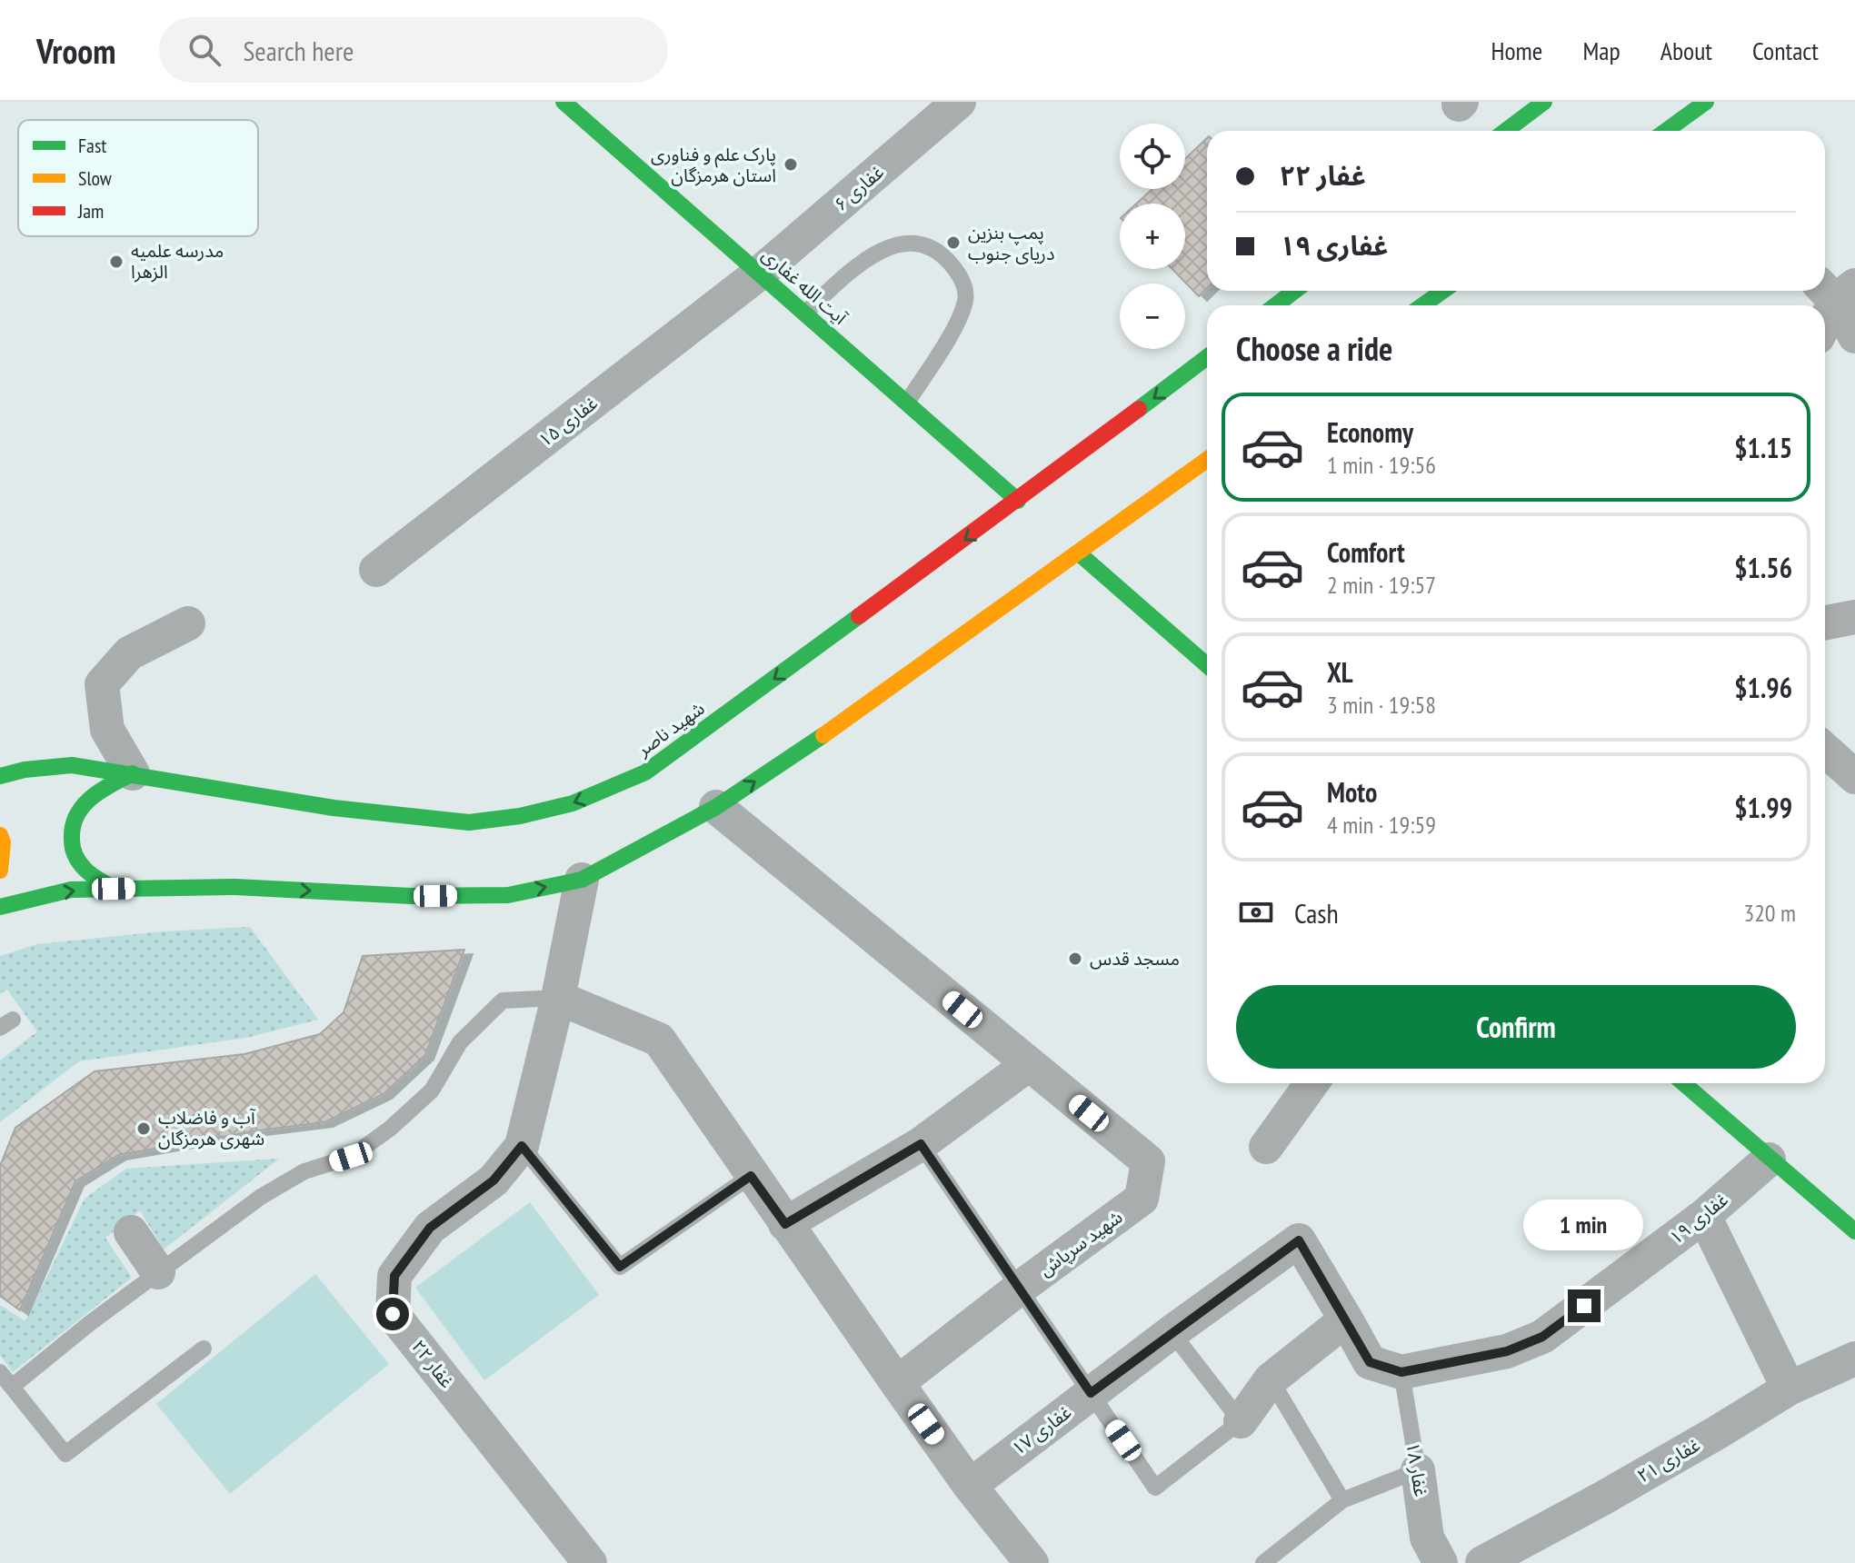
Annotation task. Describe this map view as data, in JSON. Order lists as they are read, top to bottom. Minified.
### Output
{"streets":{"main road":["آیت الله غفاری","شهید ناصر"],"street":["غفاری ۶","غفاری ۱۵","غفاری ۱۹","شهید سرپاش","غفار ۲۲","غفاری ۱۷","غفاری ۲۱","غفار ۱۸"]},"crossings":[["غفاری ۶","آیت الله غفاری"],["غفاری ۶","غفاری ۱۵"],["آیت الله غفاری","غفاری ۱۵"],["آیت الله غفاری","شهید ناصر"],["غفاری ۱۹","غفار ۱۸"]],"places":["پارک علم و فناوری استان هرمزگان","پمپ بنزین دریای جنوب","مدرسه علمیه الزهرا","مسجد قدس","آب و فاضلاب شهری هرمزگان"],"legend":["Fast","Slow","Jam"],"page":{"header":"Vroom","search":"Search here","nav":["Home","Map","About","Contact"],"map_buttons":["+","−"],"banner":["غفار ۲۲","غفاری ۱۹"],"heading":"Choose a ride","list":[{"name":"Economy","note":"1 min · 19:56","value":"$1.15"},{"name":"Comfort","note":"2 min · 19:57","value":"$1.56"},{"name":"XL","note":"3 min · 19:58","value":"$1.96"},{"name":"Moto","note":"4 min · 19:59","value":"$1.99"}],"pay":["Cash","320 m"],"buttons":"Confirm","bubble":"1 min"}}
